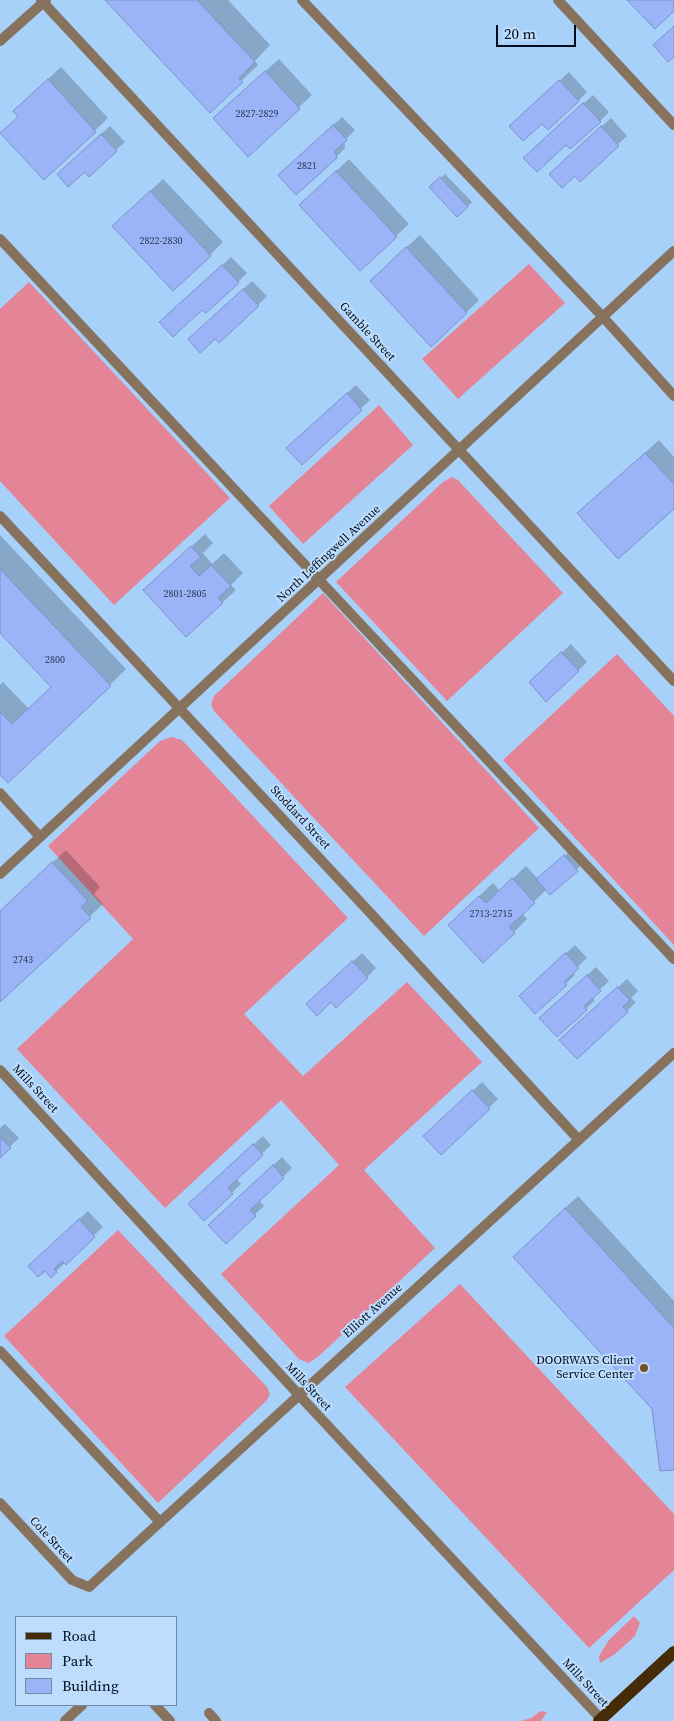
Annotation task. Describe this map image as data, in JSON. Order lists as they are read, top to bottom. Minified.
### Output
{"streets":{"street":["Gamble Street","North Leffingwell Avenue","Stoddard Street","Mills Street","Elliott Avenue","Cole Street"]},"crossings":[["Gamble Street","North Leffingwell Avenue"],["North Leffingwell Avenue","Stoddard Street"],["Stoddard Street","Elliott Avenue"],["Mills Street","Elliott Avenue"],["Elliott Avenue","Cole Street"]],"places":["DOORWAYS Client Service Center"],"house_numbers":["2827-2829","2821","2822-2830","2801-2805","2800","2713-2715","2743"],"legend":["Road","Park","Building"],"scale_bar":"20 m"}
